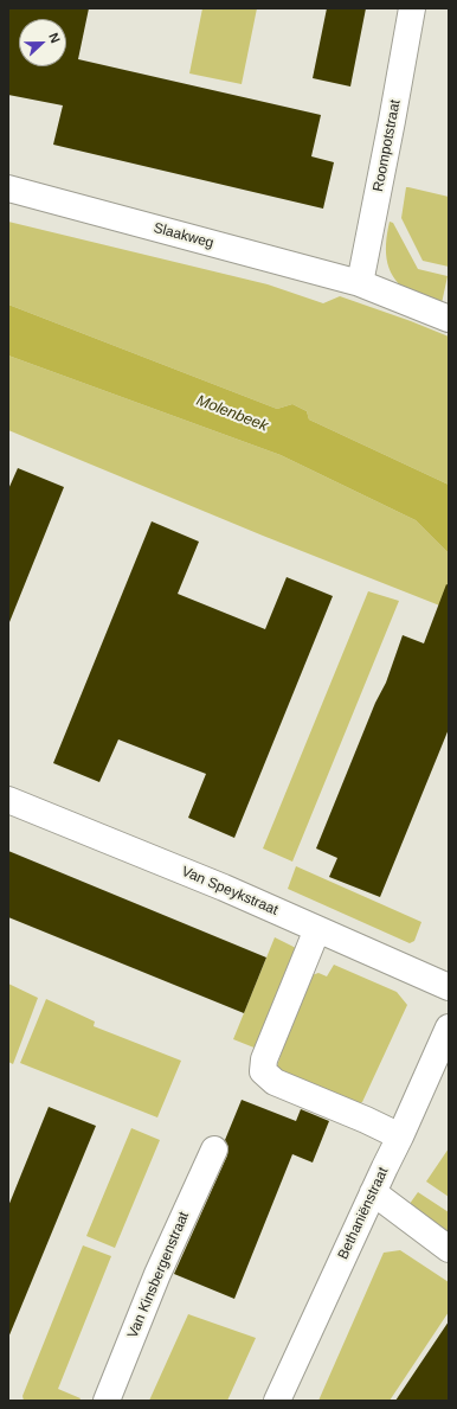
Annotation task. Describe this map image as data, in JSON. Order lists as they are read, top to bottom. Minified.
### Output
{"streets":{"street":["Roompotstraat","Slaakweg","Van Speykstraat","Bethaniënstraat","Van Kinsbergenstraat"]},"crossings":[["Roompotstraat","Slaakweg"]],"water":["Molenbeek"],"north":"right"}
